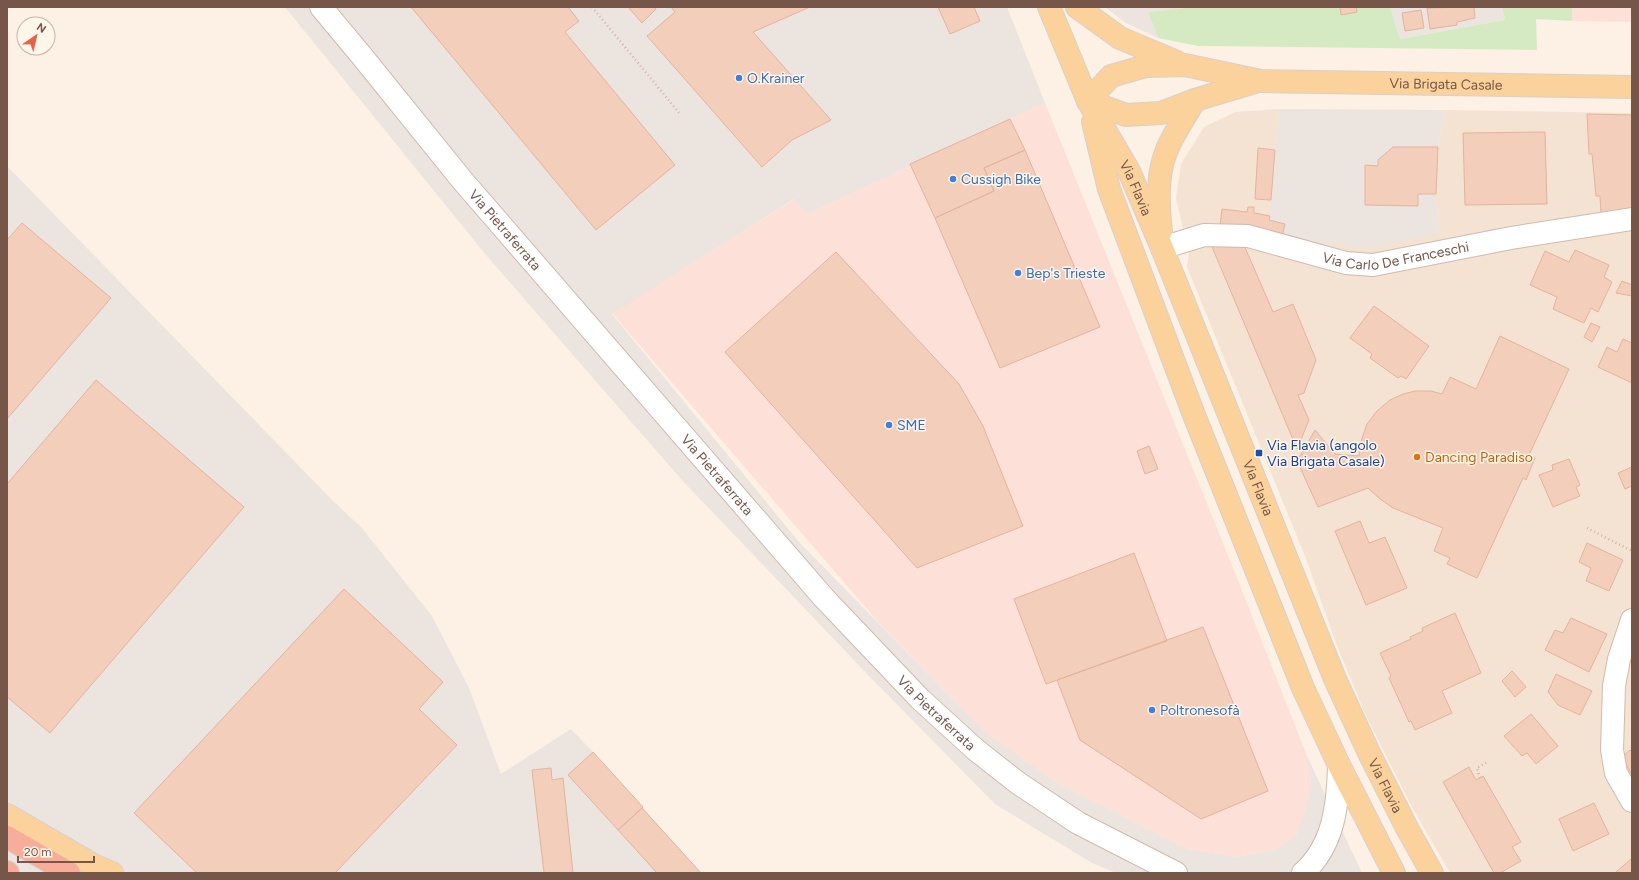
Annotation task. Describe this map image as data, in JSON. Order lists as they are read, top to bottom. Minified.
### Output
{"streets":{"main road":["Via Brigata Casale","Via Flavia"],"street":["Via Pietraferrata","Via Carlo De Franceschi"]},"crossings":[["Via Brigata Casale","Via Flavia"],["Via Flavia","Via Carlo De Franceschi"]],"places":{"other":["O.Krainer","Cussigh Bike","Bep's Trieste","SME","Dancing Paradiso","Poltronesofà"],"transit":["Via Flavia (angolo Via Brigata Casale)"]},"scale_bar":"20 m","north":"top right"}
